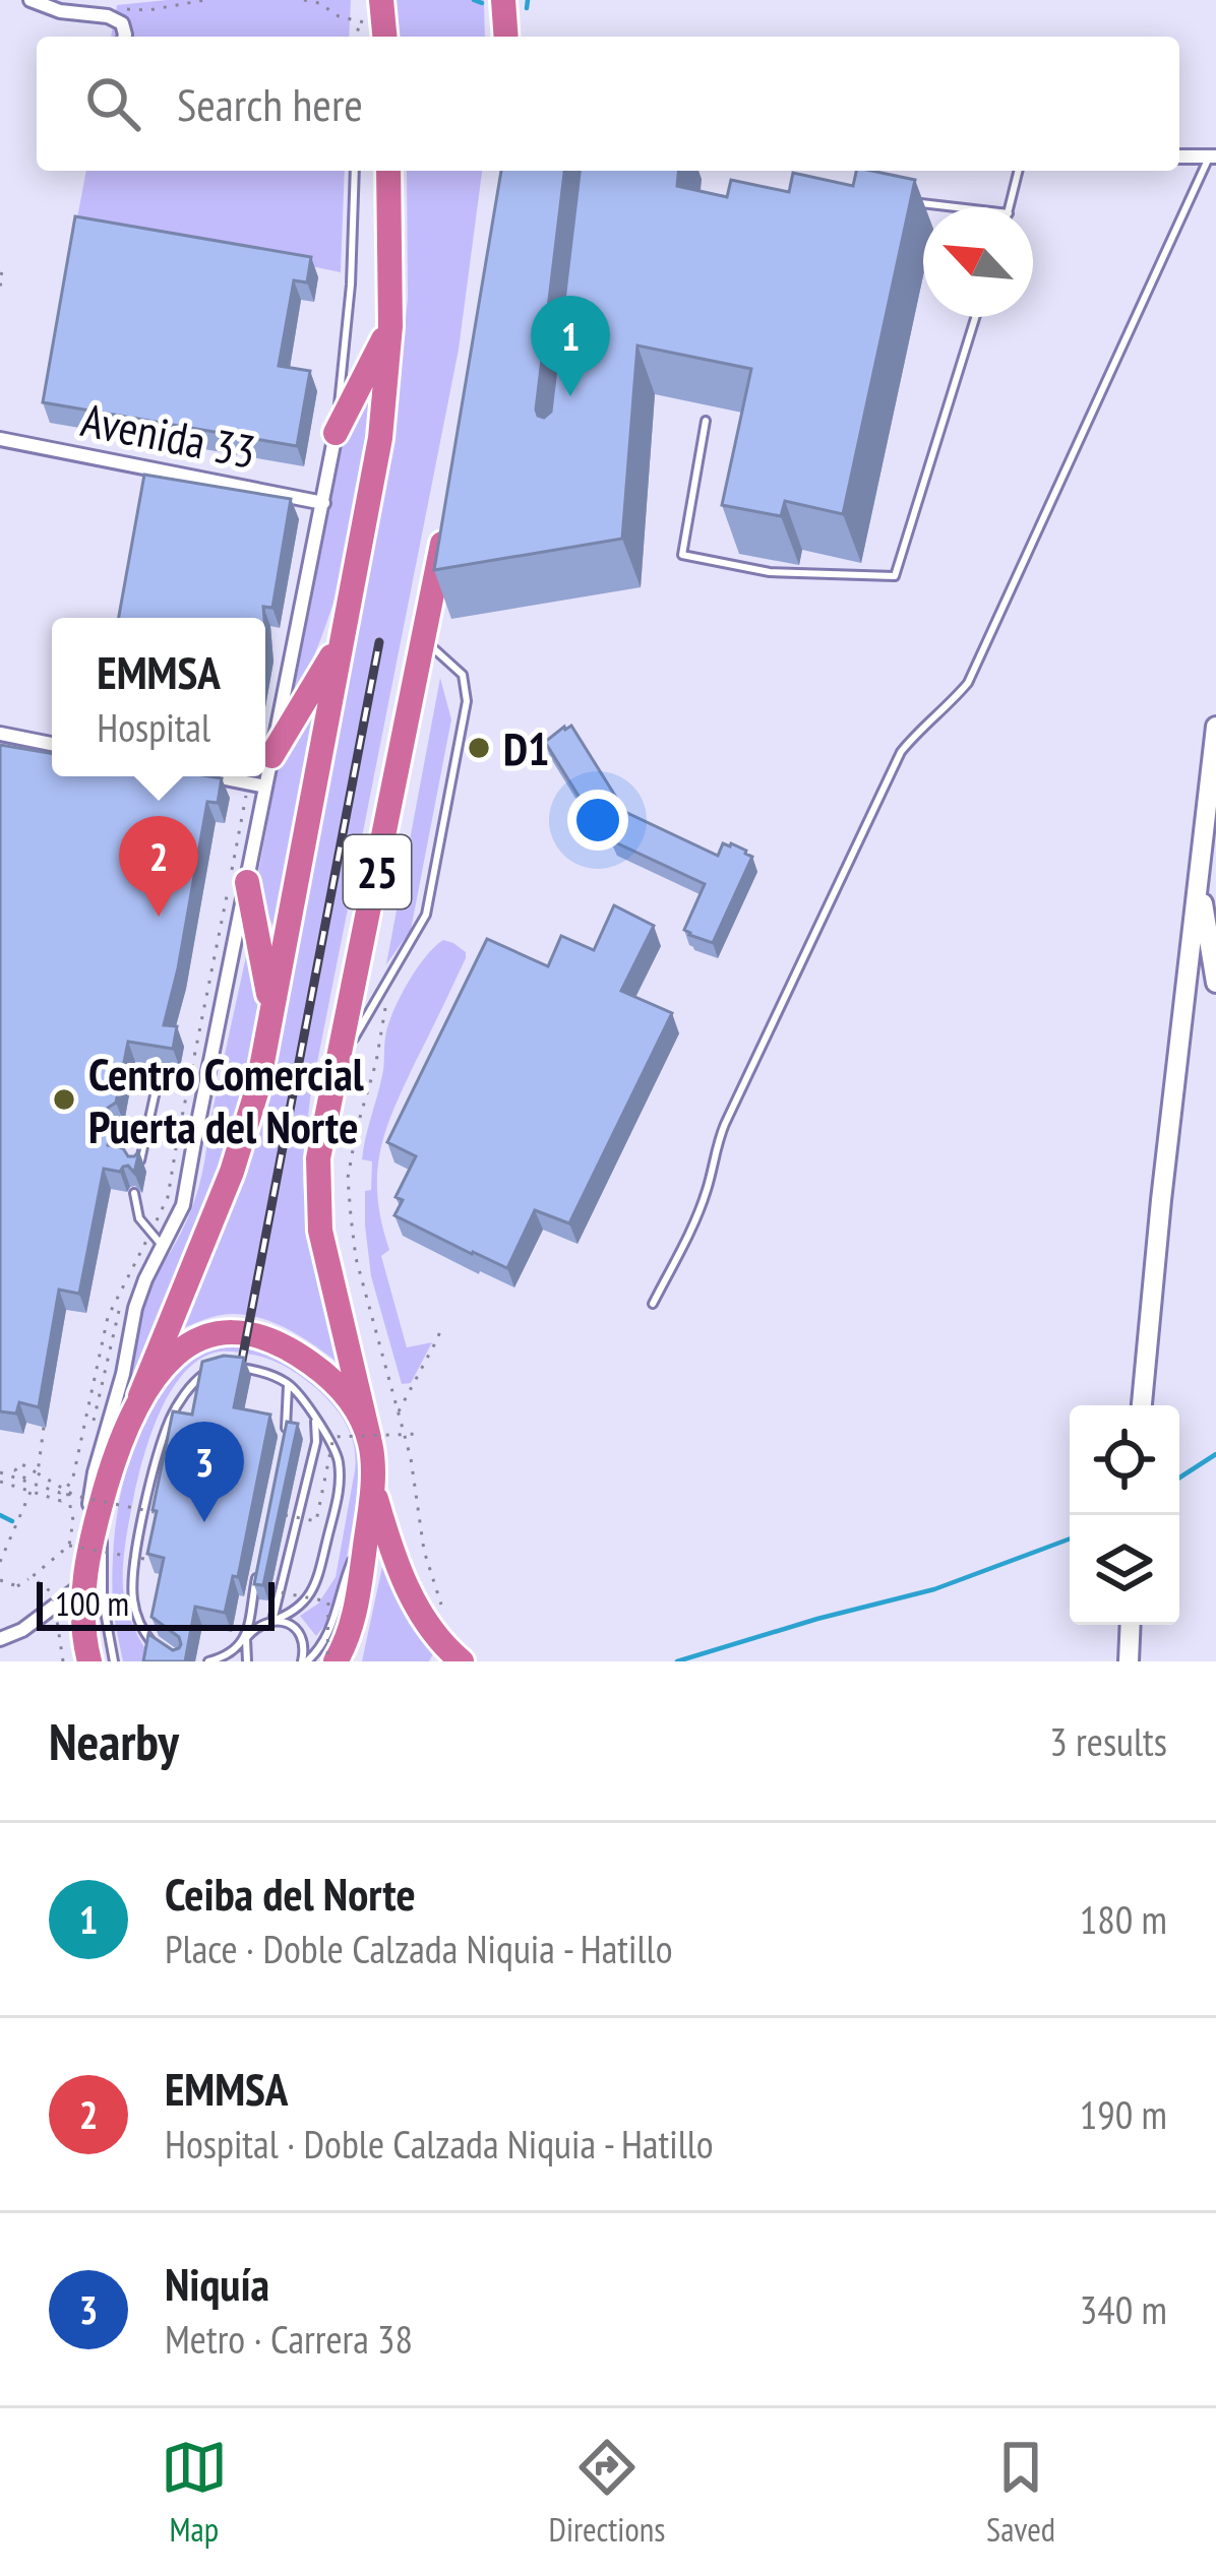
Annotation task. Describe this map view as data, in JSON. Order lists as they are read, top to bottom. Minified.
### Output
{"streets":{"highway":["25"],"street":["Avenida 33"]},"places":["D1","Centro Comercial Puerta del Norte"],"scale_bar":"100 m","north":"top left","page":{"search":"Search here","pins":["1","2","3"],"popup":["EMMSA","Hospital"],"scale":"100 m","heading":["Nearby","3 results"],"list":[{"mark":"1","name":"Ceiba del Norte","note":"Place · Doble Calzada Niquia - Hatillo","value":"180 m"},{"mark":"2","name":"EMMSA","note":"Hospital · Doble Calzada Niquia - Hatillo","value":"190 m"},{"mark":"3","name":"Niquía","note":"Metro · Carrera 38","value":"340 m"}],"nav":["Map","Directions","Saved"]}}
